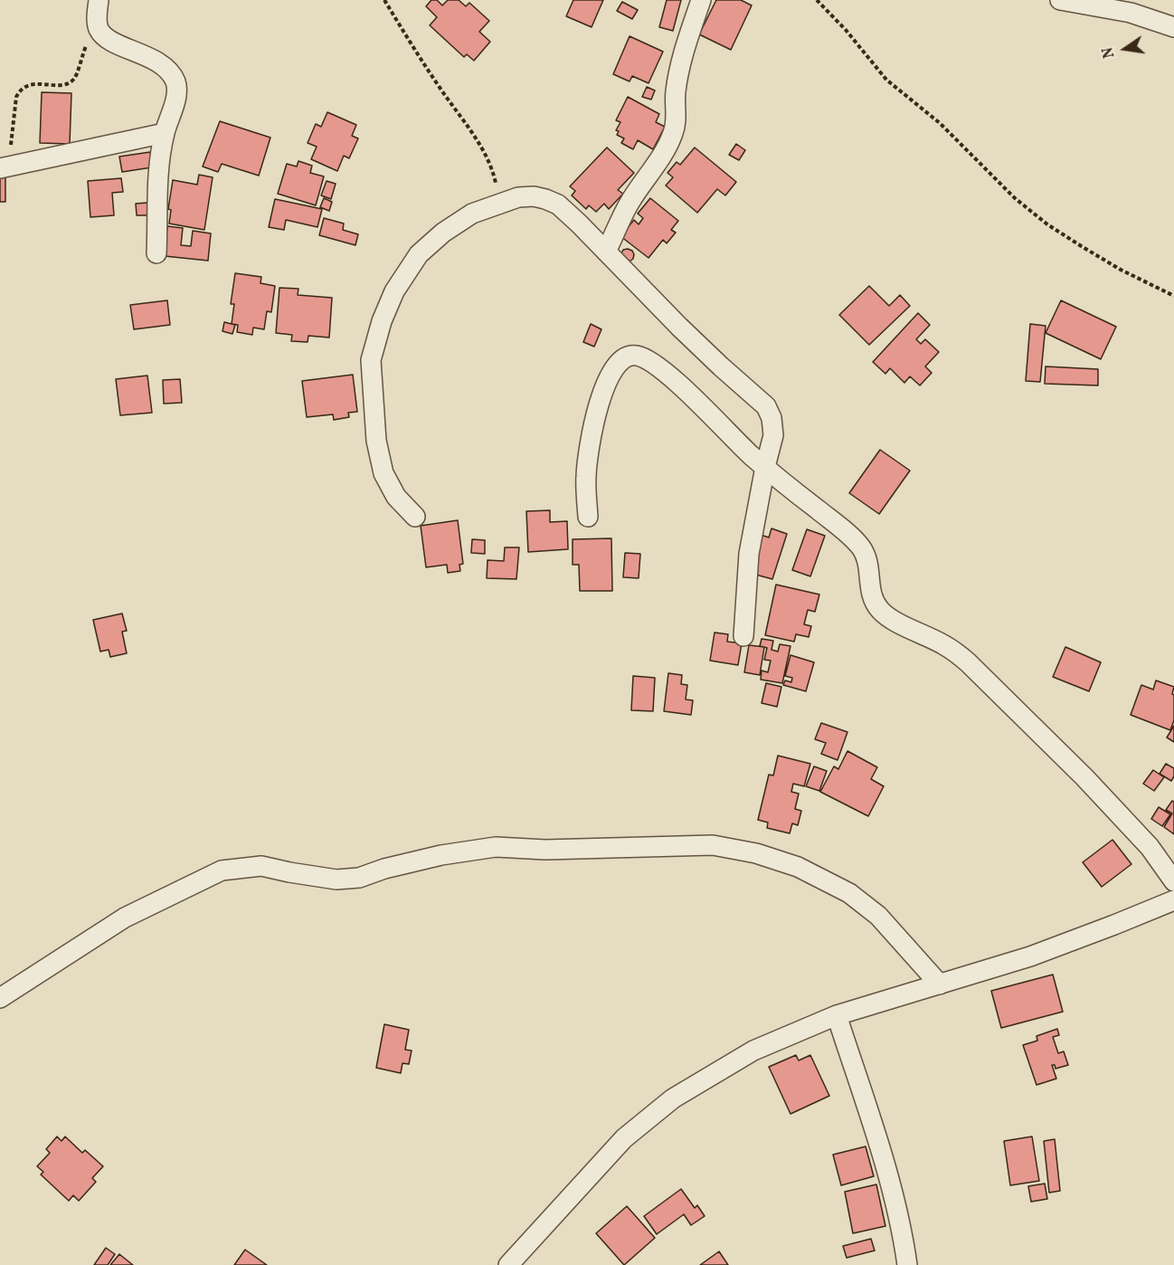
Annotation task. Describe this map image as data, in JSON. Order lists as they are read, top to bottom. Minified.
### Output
{"north":"left"}
